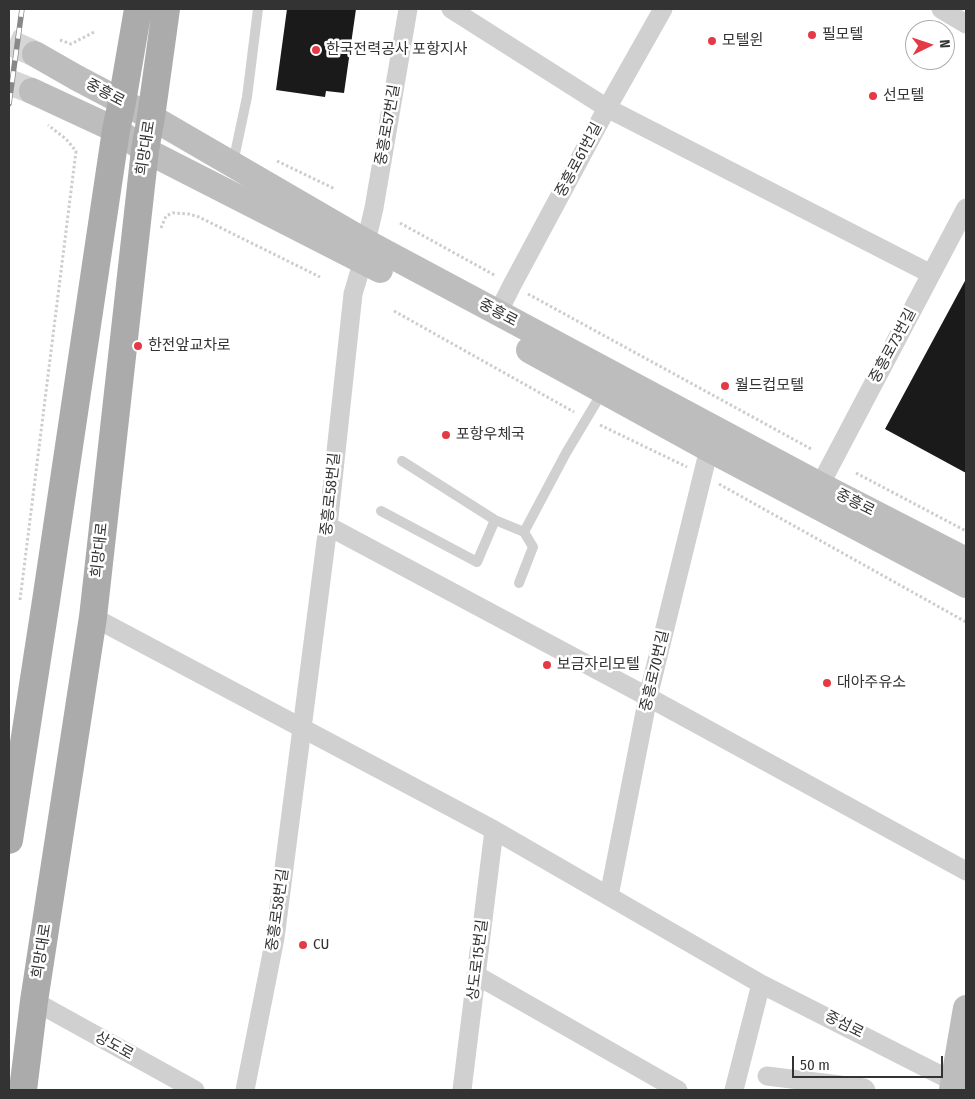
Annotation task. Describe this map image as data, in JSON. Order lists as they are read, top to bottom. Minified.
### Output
{"streets":{"main road":["중흥로","희망대로","중섬로"],"street":["중흥로57번길","중흥로61번길","중흥로73번길","중흥로58번길","중흥로70번길","상도로15번길","상도로"]},"crossings":[["중흥로","중흥로57번길"],["중흥로","희망대로"],["중흥로","중흥로61번길"],["중흥로","중흥로73번길"],["중흥로","중흥로58번길"],["중흥로","중흥로70번길"],["중흥로57번길","중흥로58번길"],["희망대로","상도로"],["중흥로70번길","중섬로"]],"places":["필모텔","모텔윈","한국전력공사 포항지사","선모텔","한전앞교차로","월드컵모텔","포항우체국","보금자리모텔","대아주유소","CU"],"scale_bar":"50 m","north":"right"}
